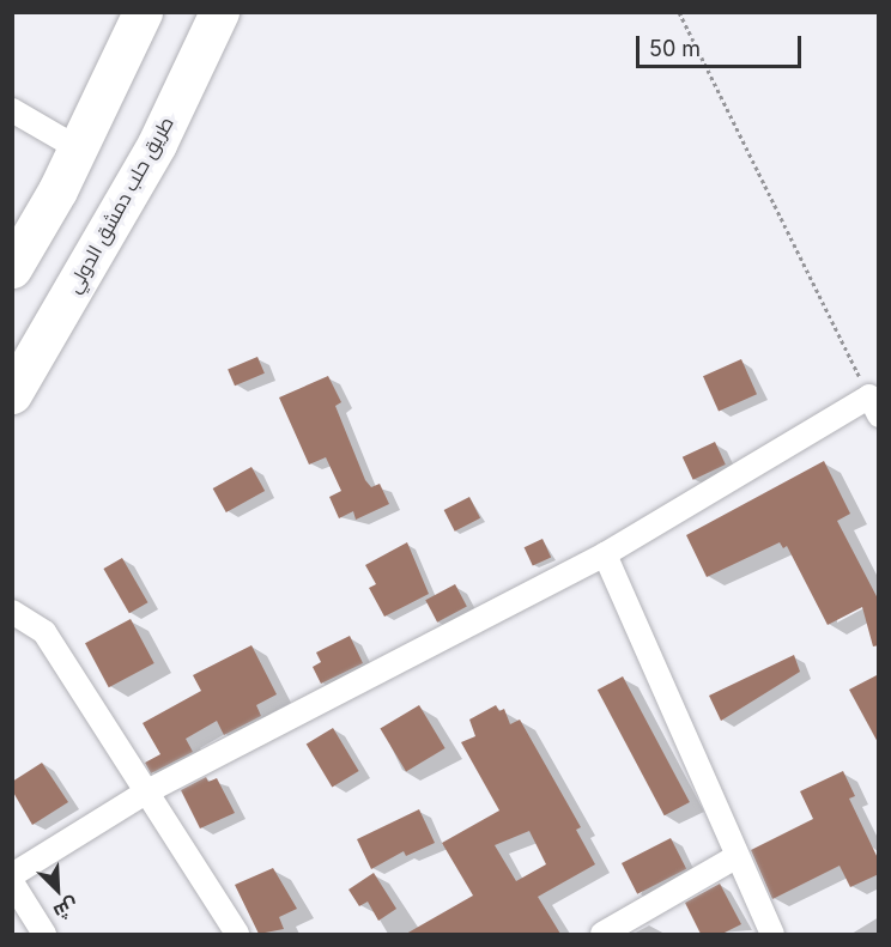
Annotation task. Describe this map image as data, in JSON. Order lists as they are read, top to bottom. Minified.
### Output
{"streets":{"highway":["طريق حلب دمشق الدولي"]},"scale_bar":"50 m","north":"bottom right"}
